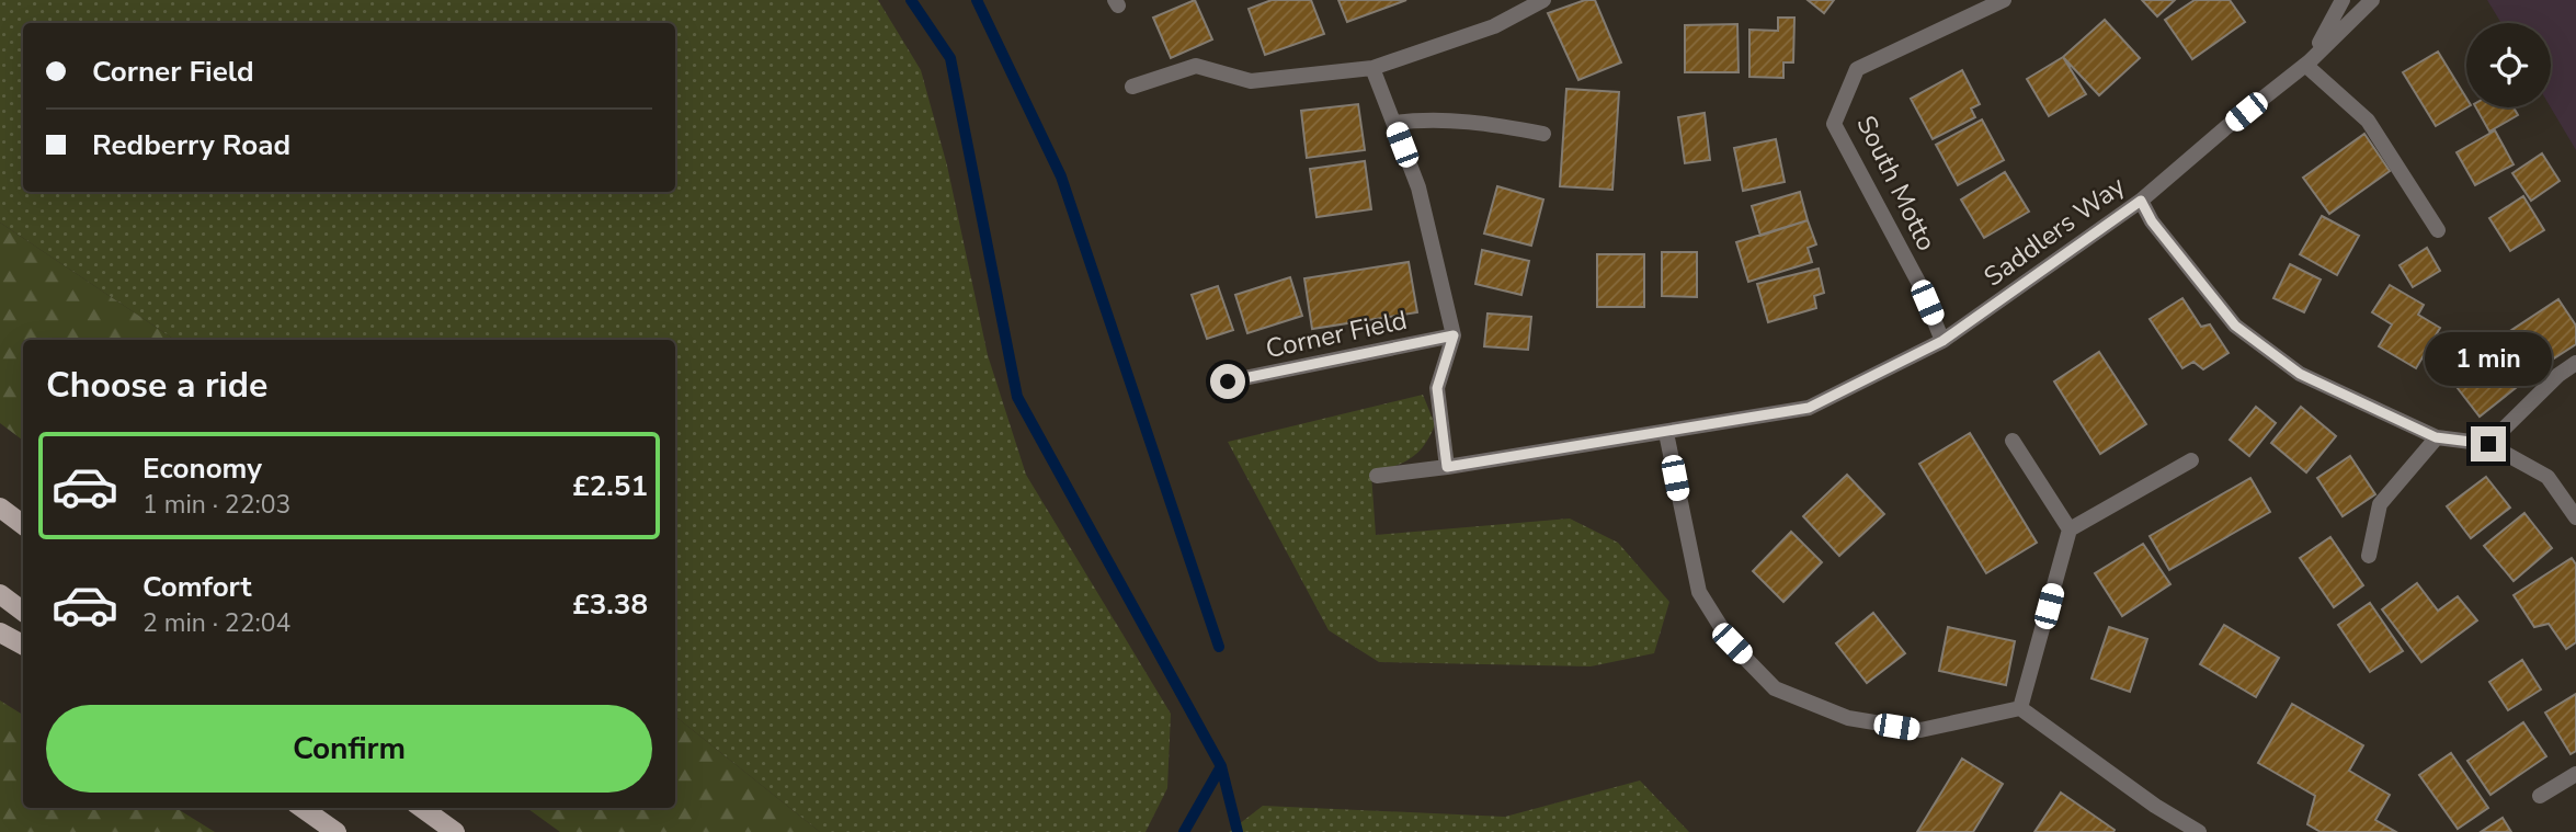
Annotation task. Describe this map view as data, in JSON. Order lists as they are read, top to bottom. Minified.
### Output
{"streets":{"street":["South Motto","Saddlers Way","Corner Field"]},"crossings":[["South Motto","Saddlers Way"]],"page":{"banner":["Corner Field","Redberry Road"],"bubble":"1 min","heading":"Choose a ride","list":[{"name":"Economy","note":"1 min · 22:03","value":"£2.51"},{"name":"Comfort","note":"2 min · 22:04","value":"£3.38"}],"buttons":"Confirm"}}
